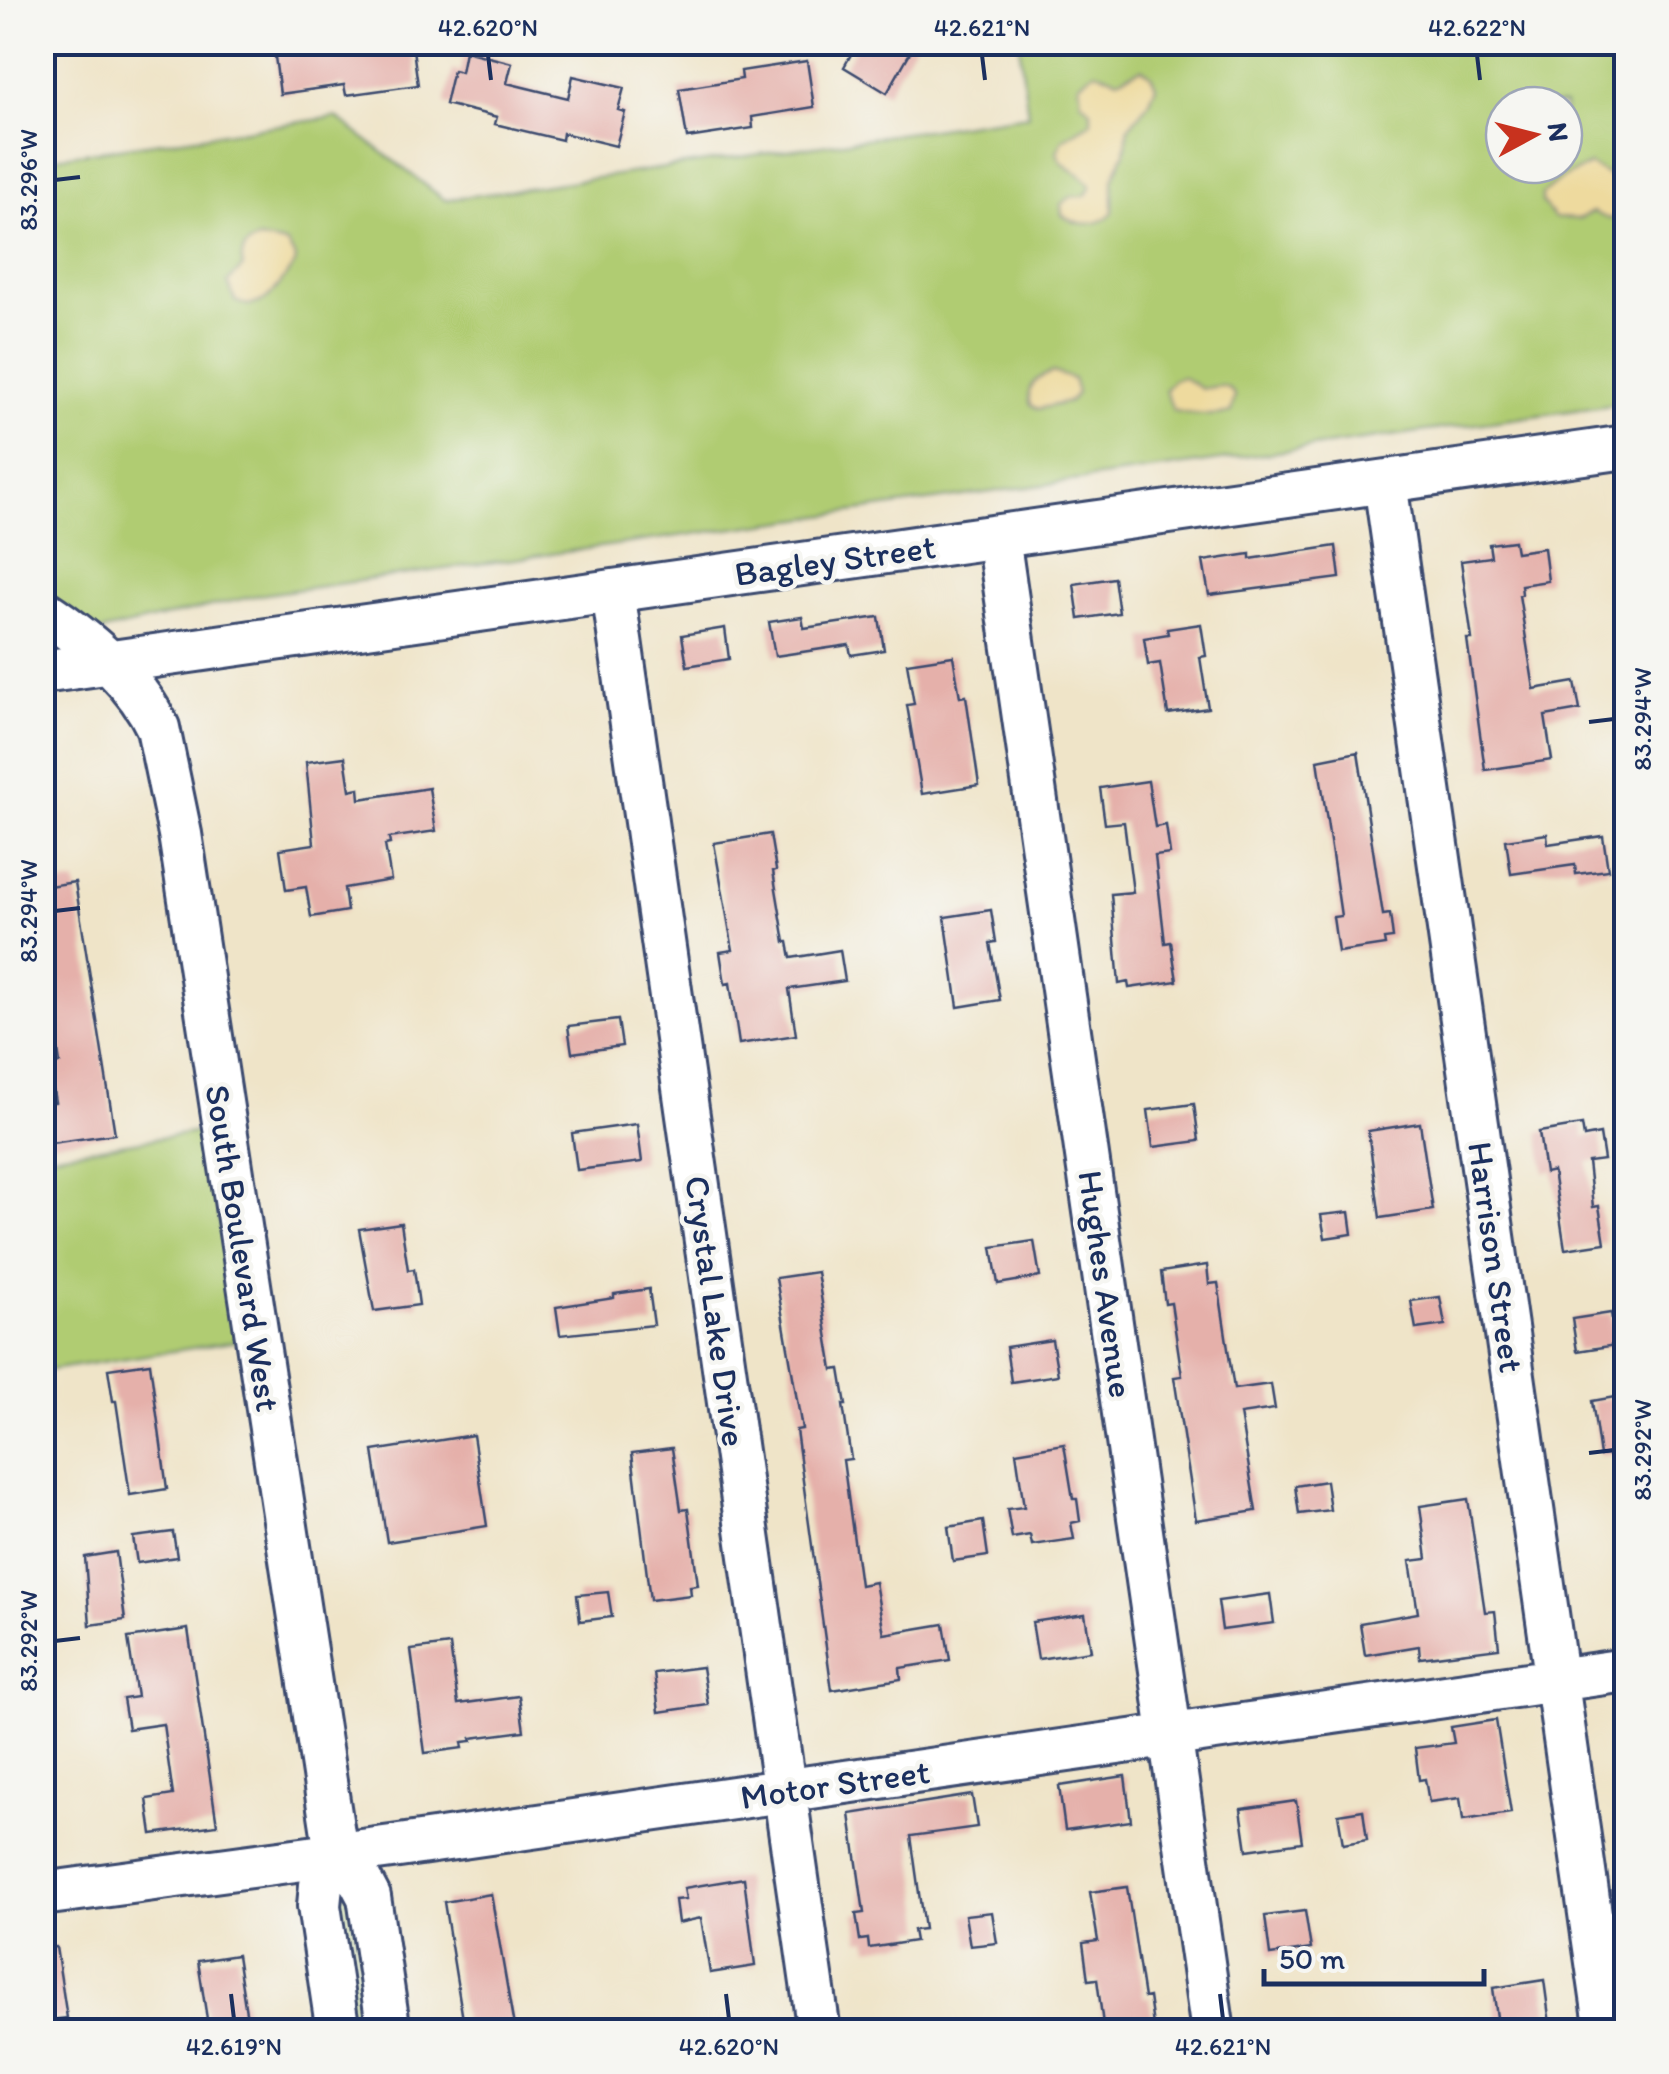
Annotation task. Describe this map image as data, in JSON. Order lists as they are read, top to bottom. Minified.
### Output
{"streets":{"street":["Bagley Street","South Boulevard West","Harrison Street","Hughes Avenue","Crystal Lake Drive","Motor Street"]},"crossings":[["Bagley Street","South Boulevard West"],["Bagley Street","Harrison Street"],["Bagley Street","Hughes Avenue"],["Bagley Street","Crystal Lake Drive"],["South Boulevard West","Motor Street"],["Harrison Street","Motor Street"],["Hughes Avenue","Motor Street"],["Crystal Lake Drive","Motor Street"]],"scale_bar":"50 m","north":"right","coordinates":["42.620°N","42.621°N","42.622°N","83.296°W","83.294°W","83.292°W","42.619°N"]}
